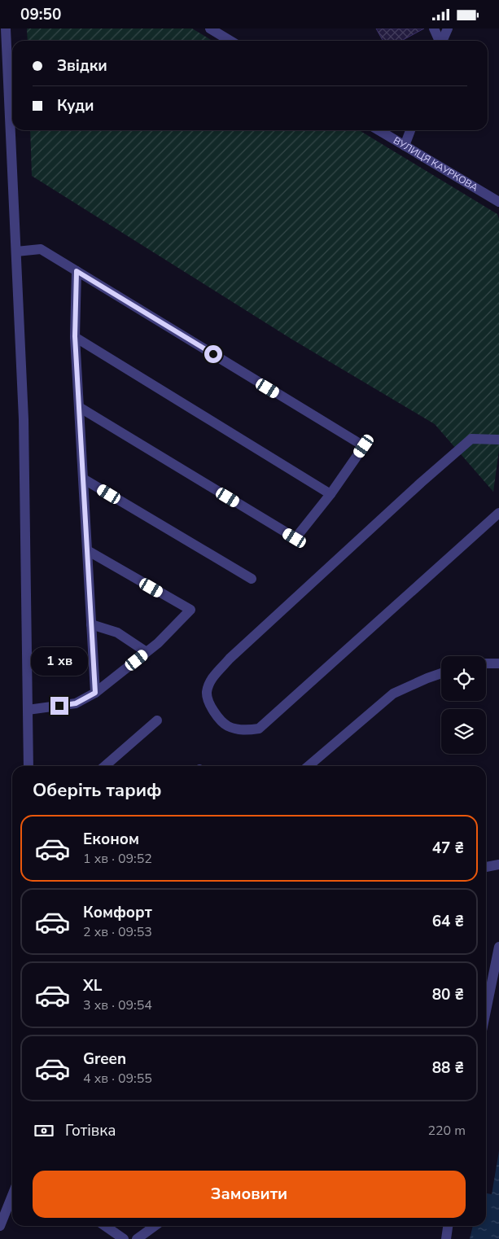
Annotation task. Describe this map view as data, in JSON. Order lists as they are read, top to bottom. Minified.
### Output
{"streets":{"street":["ВУЛИЦЯ КАУРКОВА"]},"page":{"status":"09:50","banner":["Звідки","Куди"],"bubble":"1 хв","heading":"Оберіть тариф","list":[{"name":"Економ","note":"1 хв · 09:52","value":"47 ₴"},{"name":"Комфорт","note":"2 хв · 09:53","value":"64 ₴"},{"name":"XL","note":"3 хв · 09:54","value":"80 ₴"},{"name":"Green","note":"4 хв · 09:55","value":"88 ₴"}],"pay":["Готівка","220 m"],"buttons":"Замовити"}}
